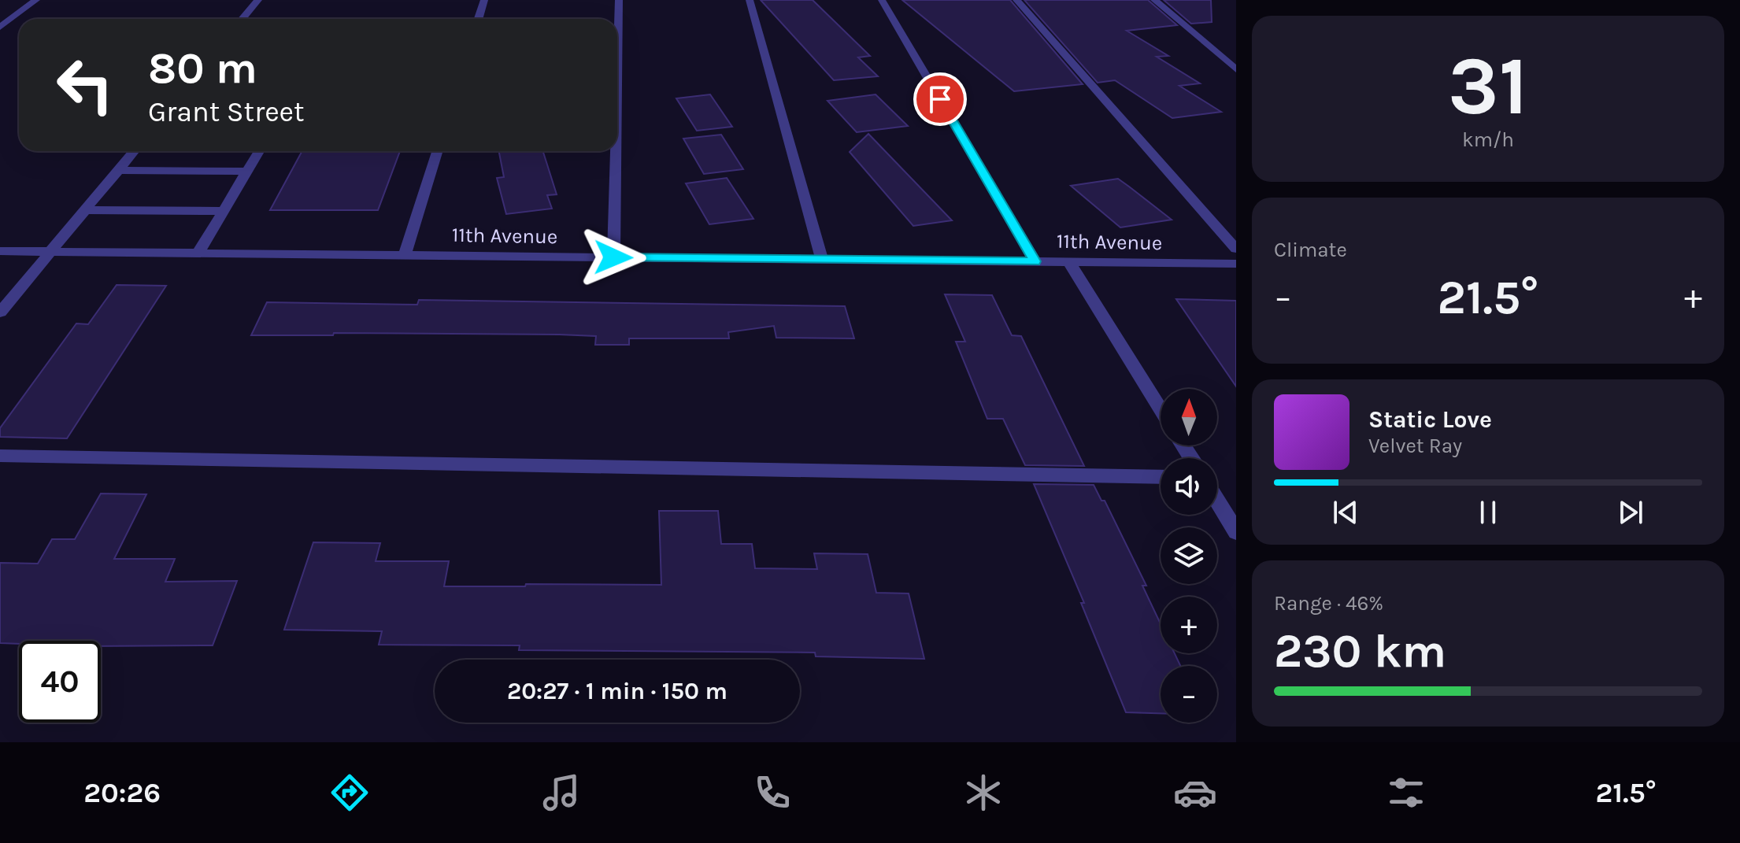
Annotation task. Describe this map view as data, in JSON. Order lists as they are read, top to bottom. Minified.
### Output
{"streets":{"street":["11th Avenue"]},"north":"top","page":{"tile":[["31","km/h"],"Climate",["Range · 46%","230 km"]],"turn":["80 m","Grant Street"],"heat":["−","21.5°","+"],"map_buttons":["+","−"],"song":["Static Love","Velvet Ray"],"limit":"40","trip":"20:27 · 1 min · 150 m","tabs":["20:26","21.5°"]}}
